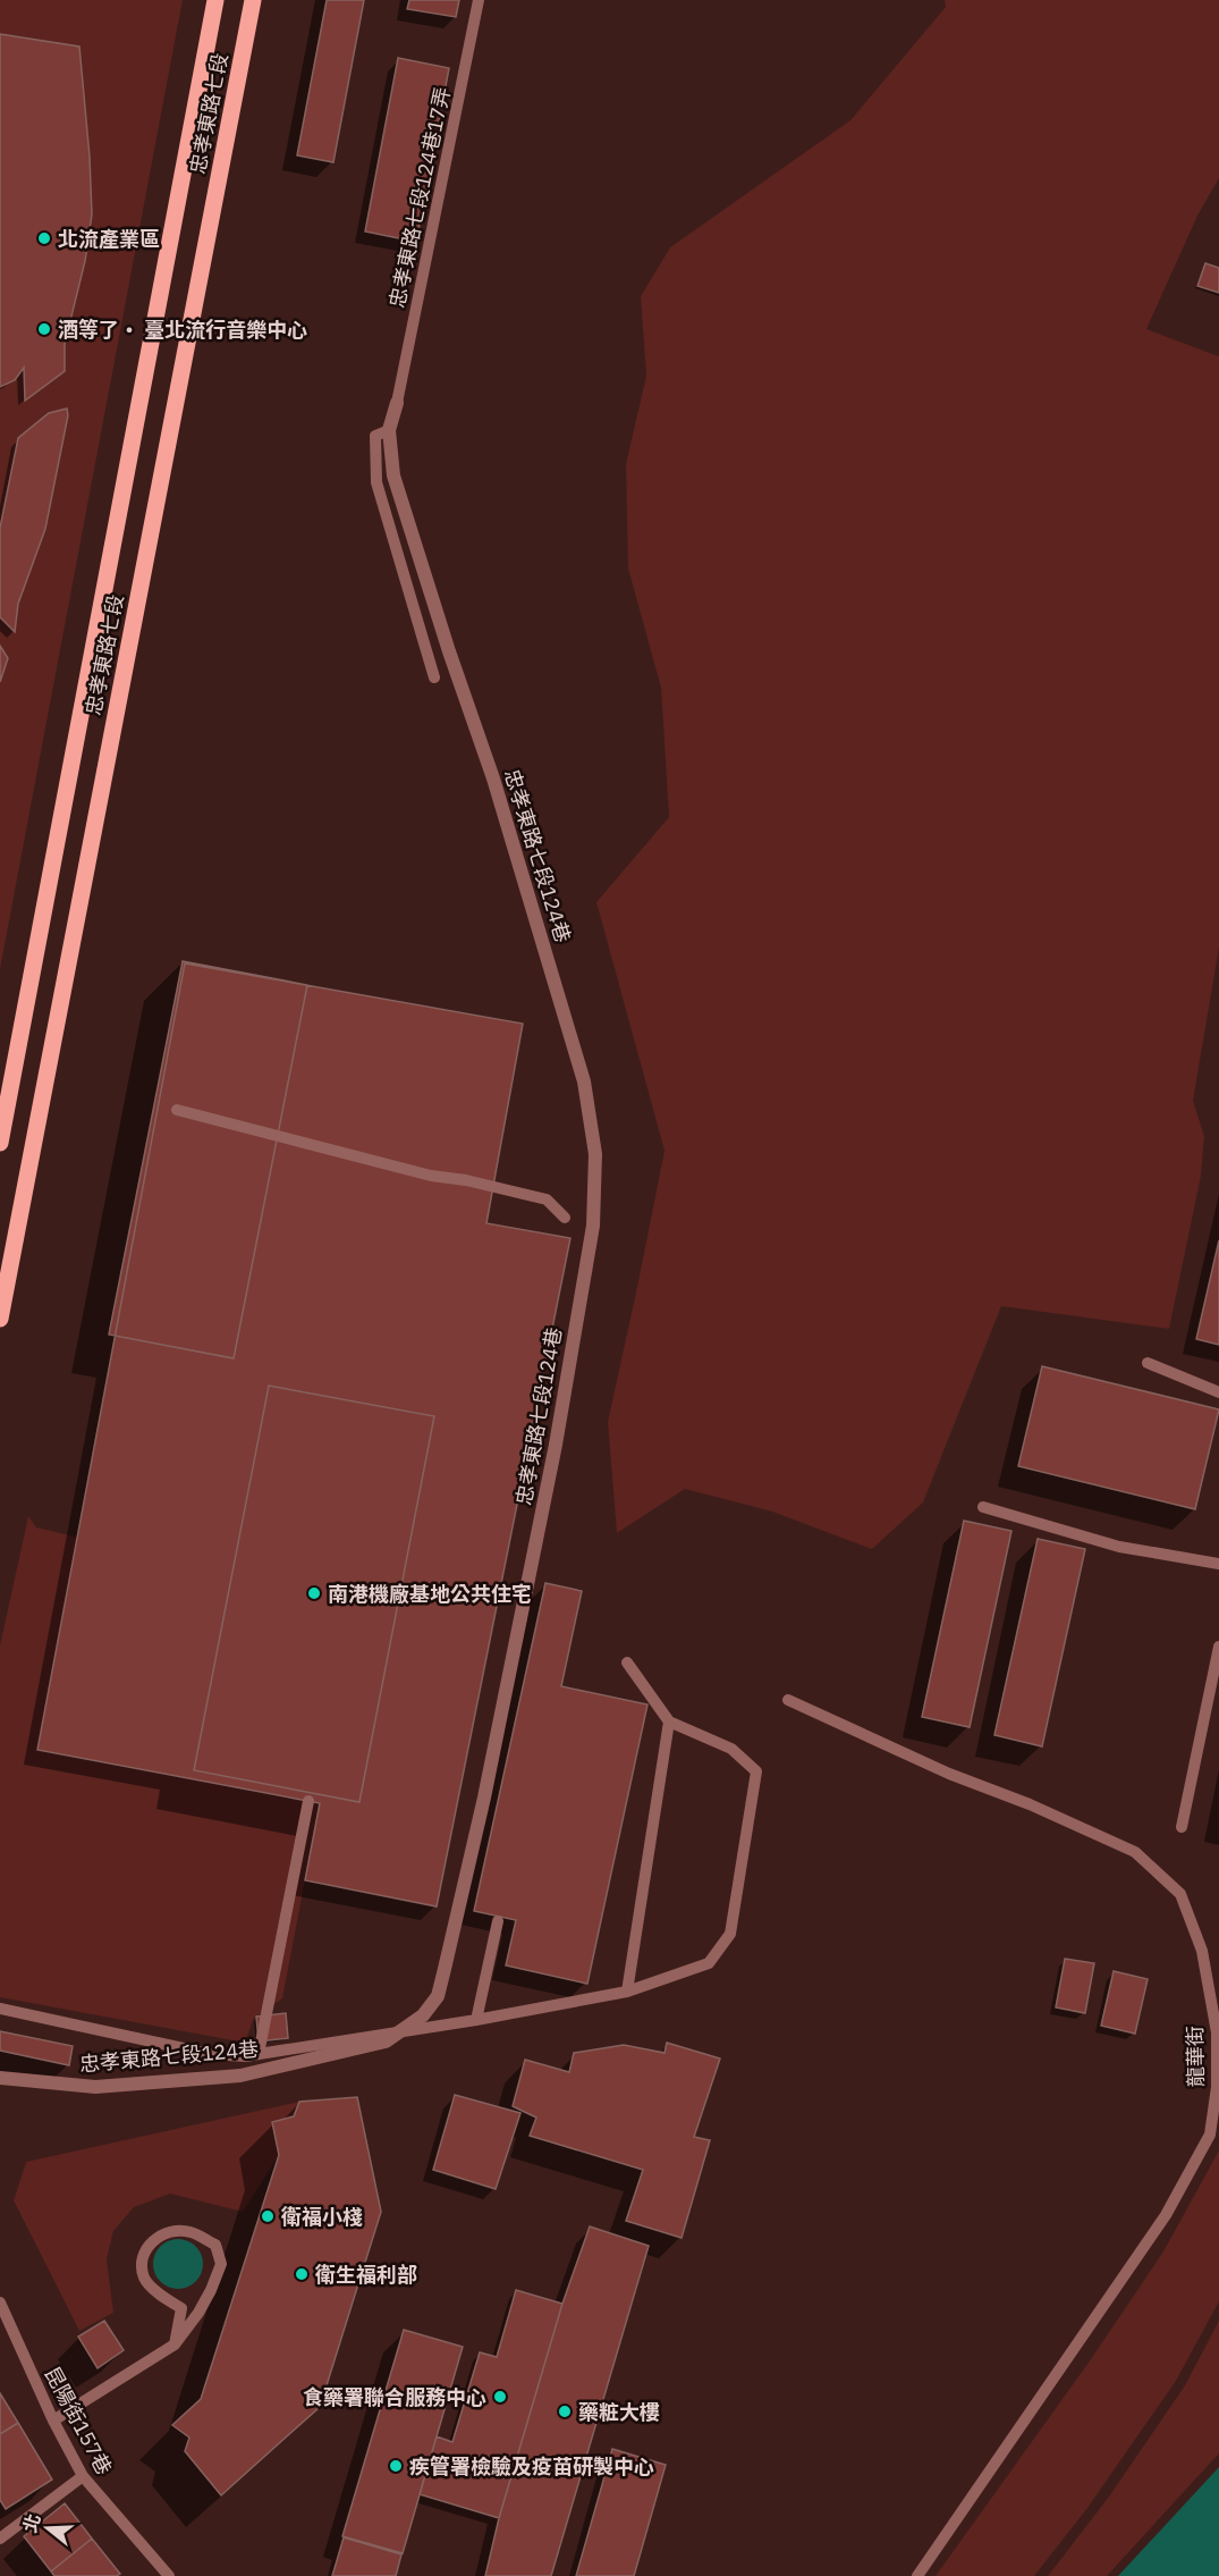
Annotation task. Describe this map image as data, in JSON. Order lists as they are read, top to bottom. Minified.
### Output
{"streets":{"main road":["忠孝東路七段"],"street":["忠孝東路七段124巷"],"lane":["忠孝東路七段124巷17弄","龍華街","昆陽街157巷"]},"crossings":[["忠孝東路七段124巷17弄","忠孝東路七段124巷"]],"places":["北流產業區","酒等了・ 臺北流行音樂中心","南港機廠基地公共住宅","衛福小棧","衛生福利部","食藥署聯合服務中心","藥粧大樓","疾管署檢驗及疫苗研製中心"],"north":"left"}
